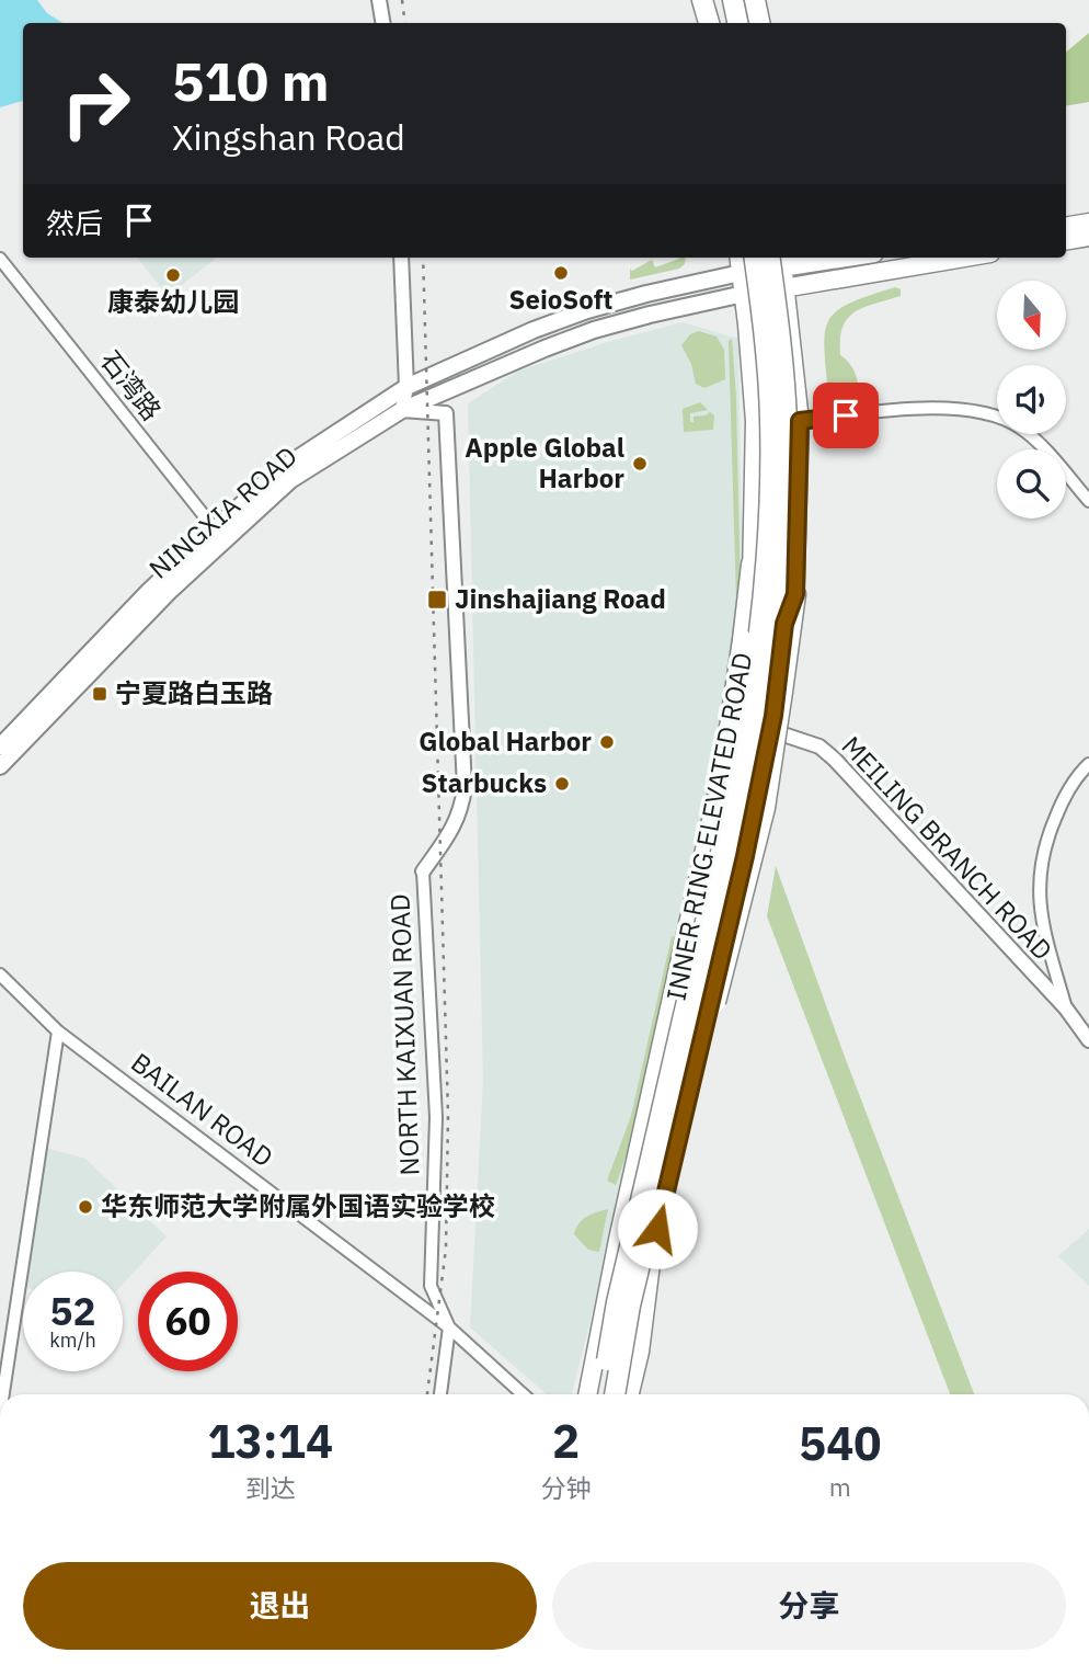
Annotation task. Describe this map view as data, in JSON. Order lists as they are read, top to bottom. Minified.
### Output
{"streets":{"highway":["INNER RING ELEVATED ROAD"],"main road":["NINGXIA ROAD"],"street":["石湾路","MEILING BRANCH ROAD","NORTH KAIXUAN ROAD","BAILAN ROAD"]},"crossings":[["石湾路","NINGXIA ROAD"],["NINGXIA ROAD","NORTH KAIXUAN ROAD"],["NORTH KAIXUAN ROAD","BAILAN ROAD"]],"places":{"other":["SeioSoft","康泰幼儿园","Apple Global Harbor","Global Harbor","Starbucks","华东师范大学附属外国语实验学校"],"transit":["Jinshajiang Road","宁夏路白玉路"]},"north":"bottom","page":{"turn":["510 m","Xingshan Road"],"then":"然后","speed":"52 km/h","limit":"60","eta":["13:14","到达","2","分钟","540","m"],"buttons":["退出","分享"]}}
